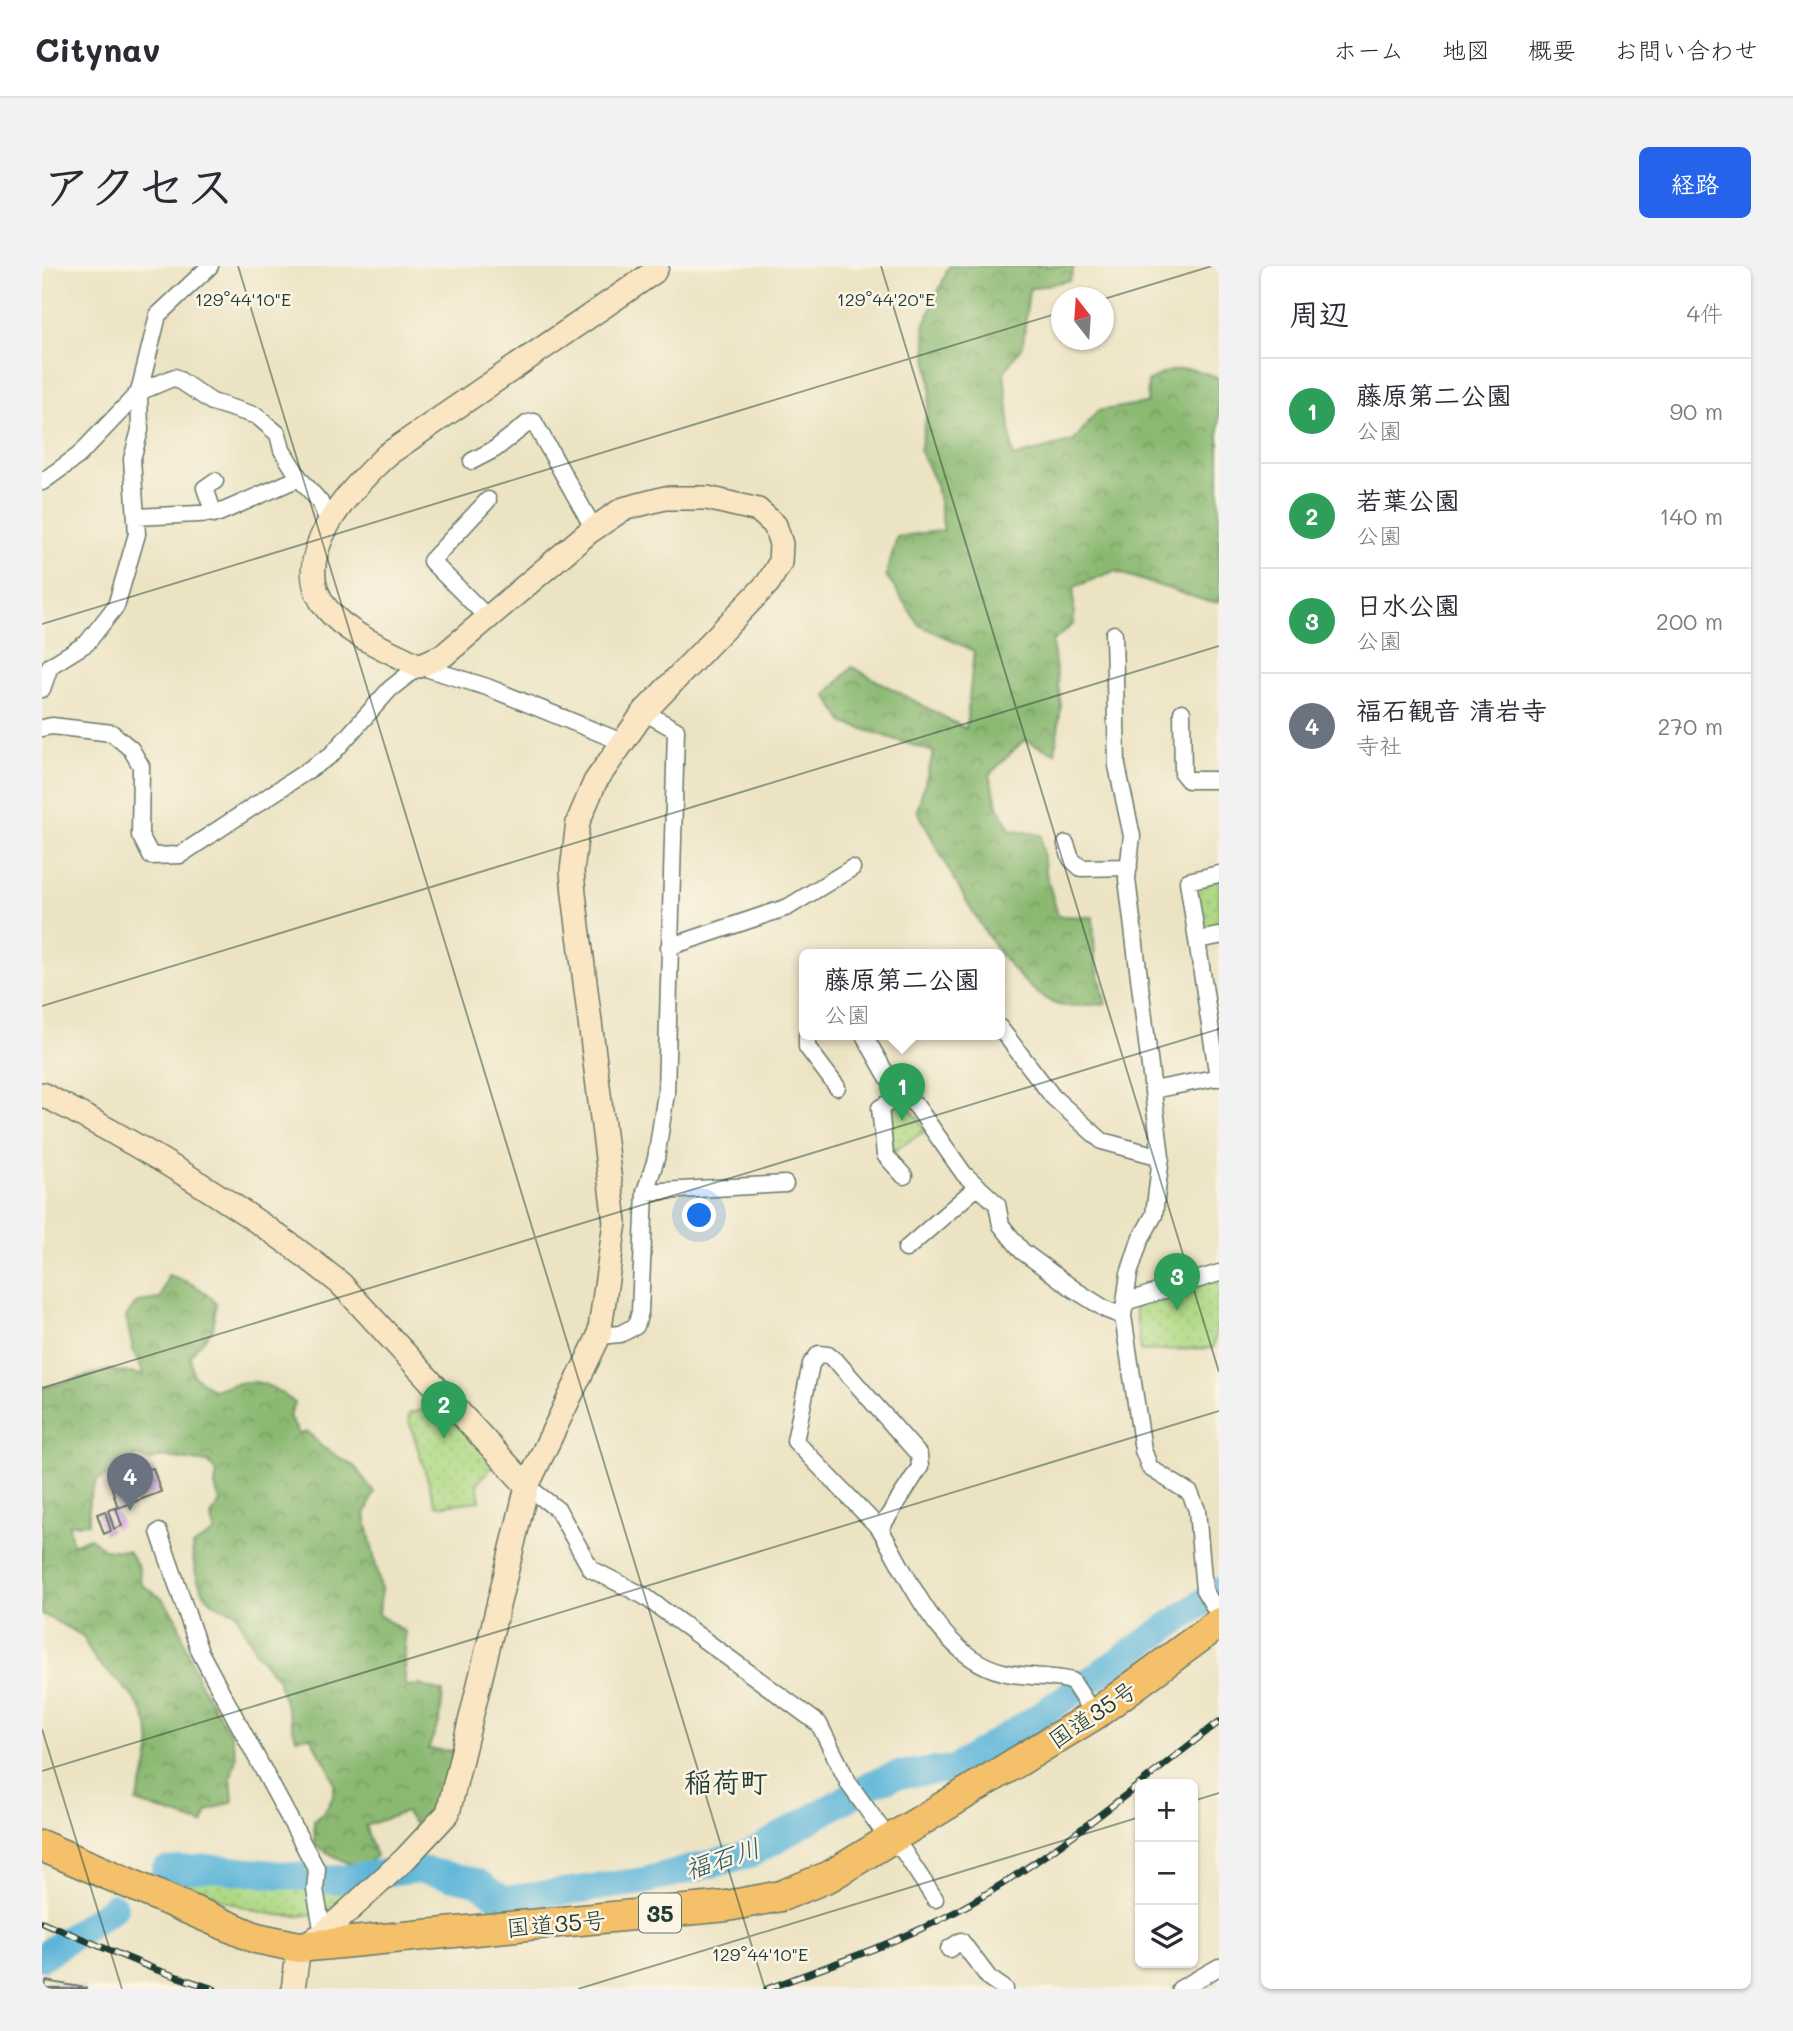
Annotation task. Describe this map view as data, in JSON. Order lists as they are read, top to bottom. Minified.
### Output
{"streets":{"highway":["国道35号","35"]},"districts":["稲荷町"],"water":["福石川"],"north":"top","page":{"header":"Citynav","nav":["ホーム","地図","概要","お問い合わせ"],"title":"アクセス","buttons":"経路","heading":["周辺","4件"],"list":[{"mark":"1","name":"藤原第二公園","note":"公園","value":"90 m"},{"mark":"2","name":"若葉公園","note":"公園","value":"140 m"},{"mark":"3","name":"日水公園","note":"公園","value":"200 m"},{"mark":"4","name":"福石観音 清岩寺","note":"寺社","value":"270 m"}],"popup":["藤原第二公園","公園"],"pins":["1","3","2","4"],"map_buttons":["+","−"]},"coordinates":["129°44'10\"E","129°44'20\"E"]}
